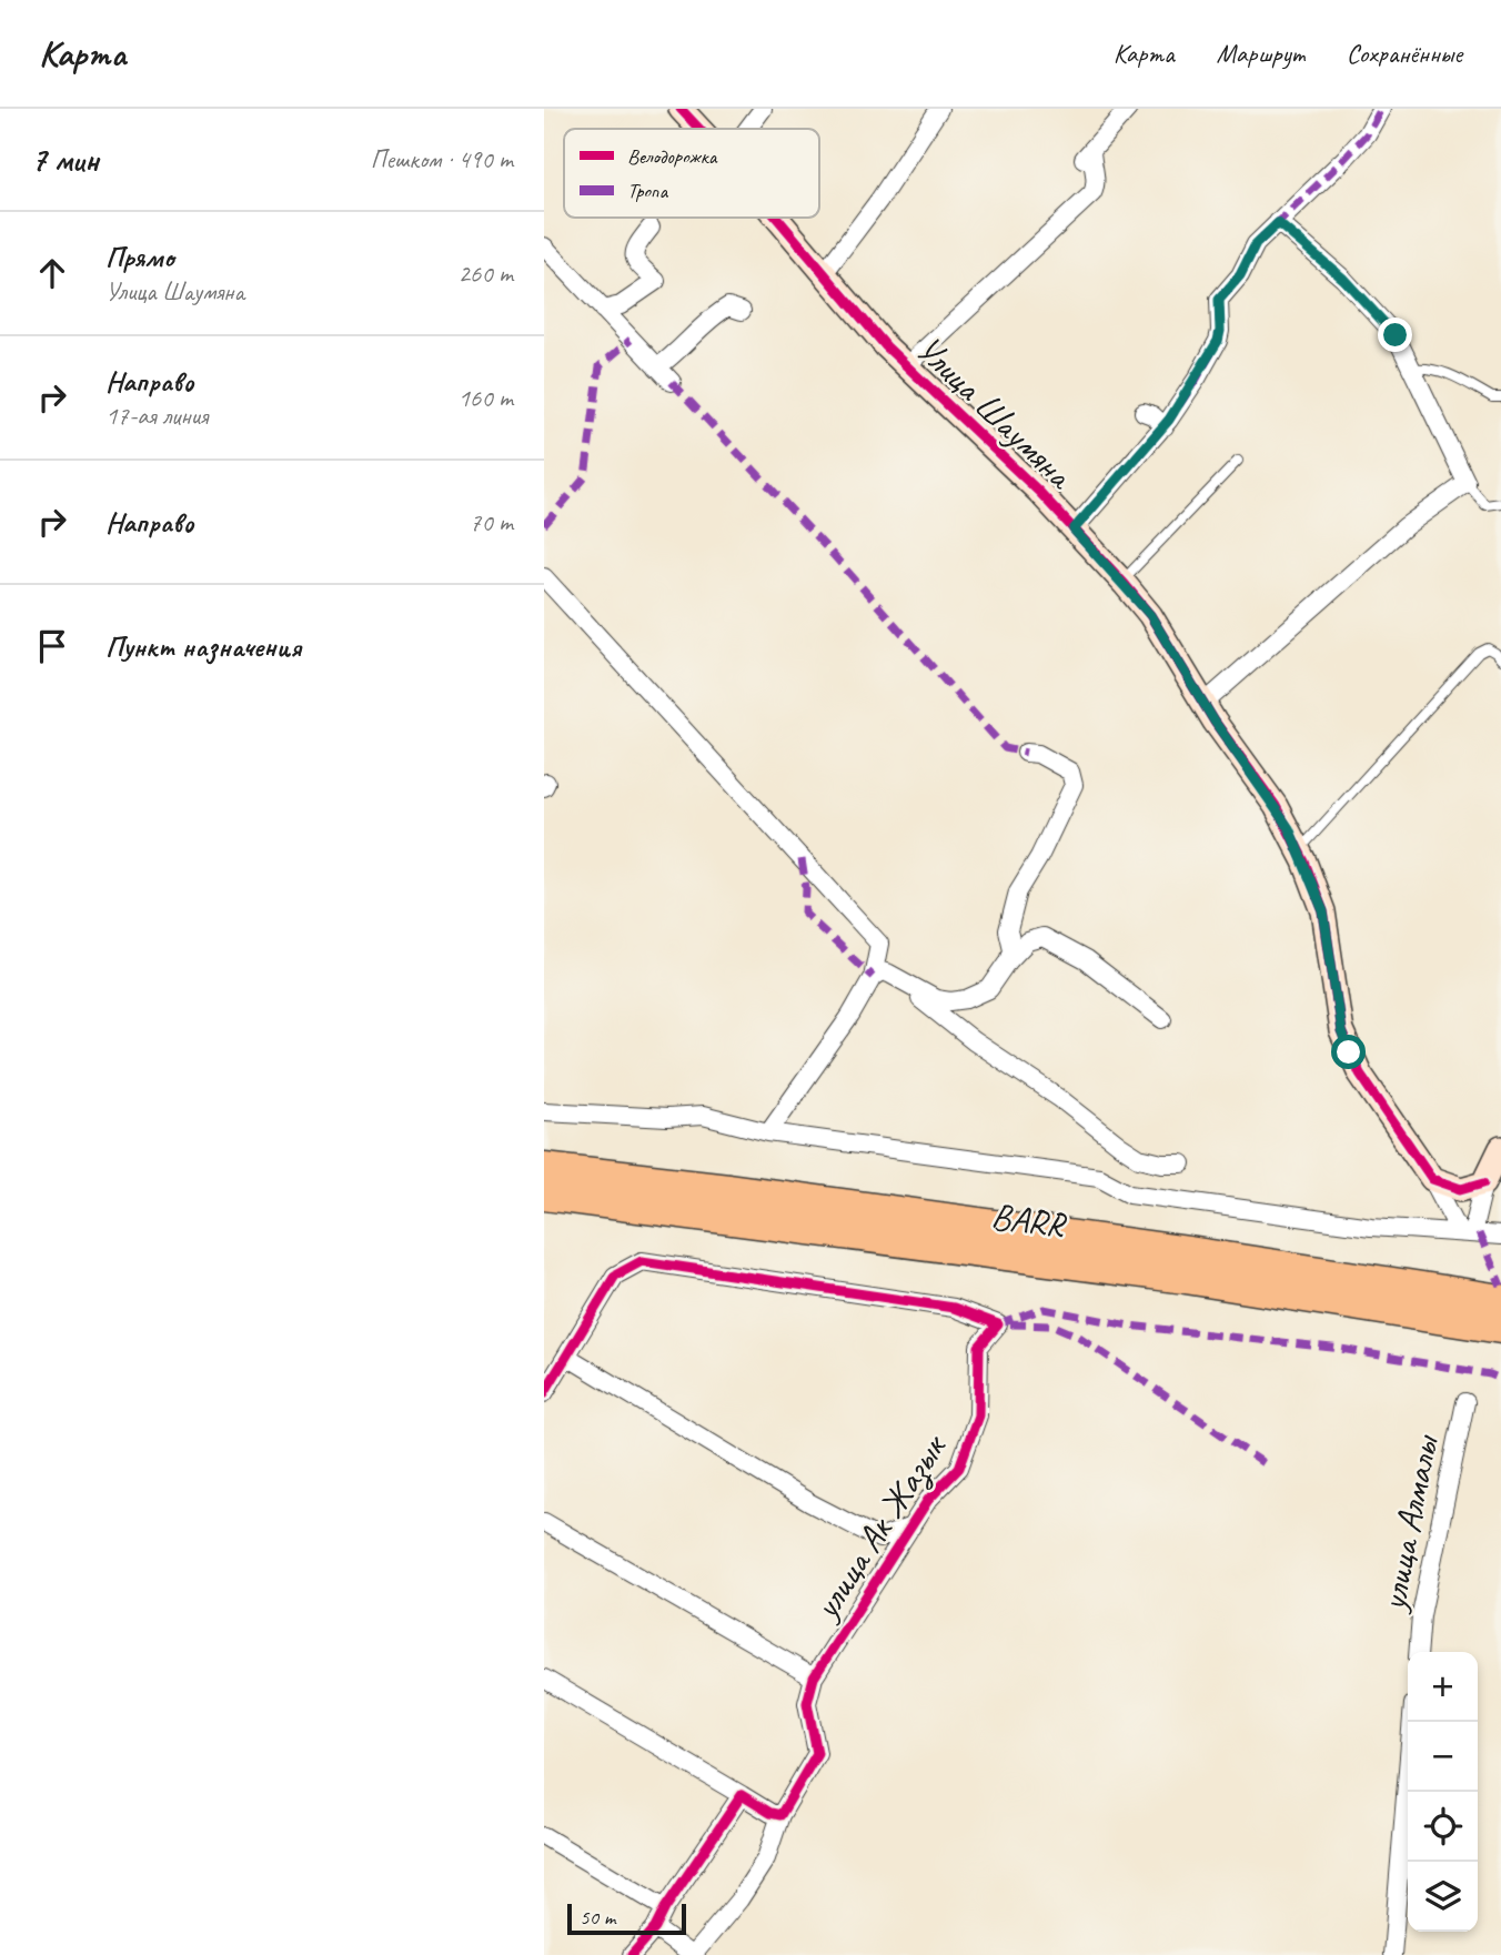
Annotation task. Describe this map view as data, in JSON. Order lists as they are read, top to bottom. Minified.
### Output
{"streets":{"highway":["BARR"],"street":["Улица Шаумяна","улица Алмалы","улица Ак Жазык"]},"legend":["Велодорожка","Тропа"],"scale_bar":"50 m","page":{"header":"Карта","nav":["Карта","Маршрут","Сохранённые"],"heading":["7 мин","Пешком · 490 m"],"list":[["Прямо","Улица Шаумяна","260 m"],["Направо","17-ая линия","160 m"],["Направо","70 m"],"Пункт назначения"],"map_buttons":["+","−"],"scale":"50 m"}}
